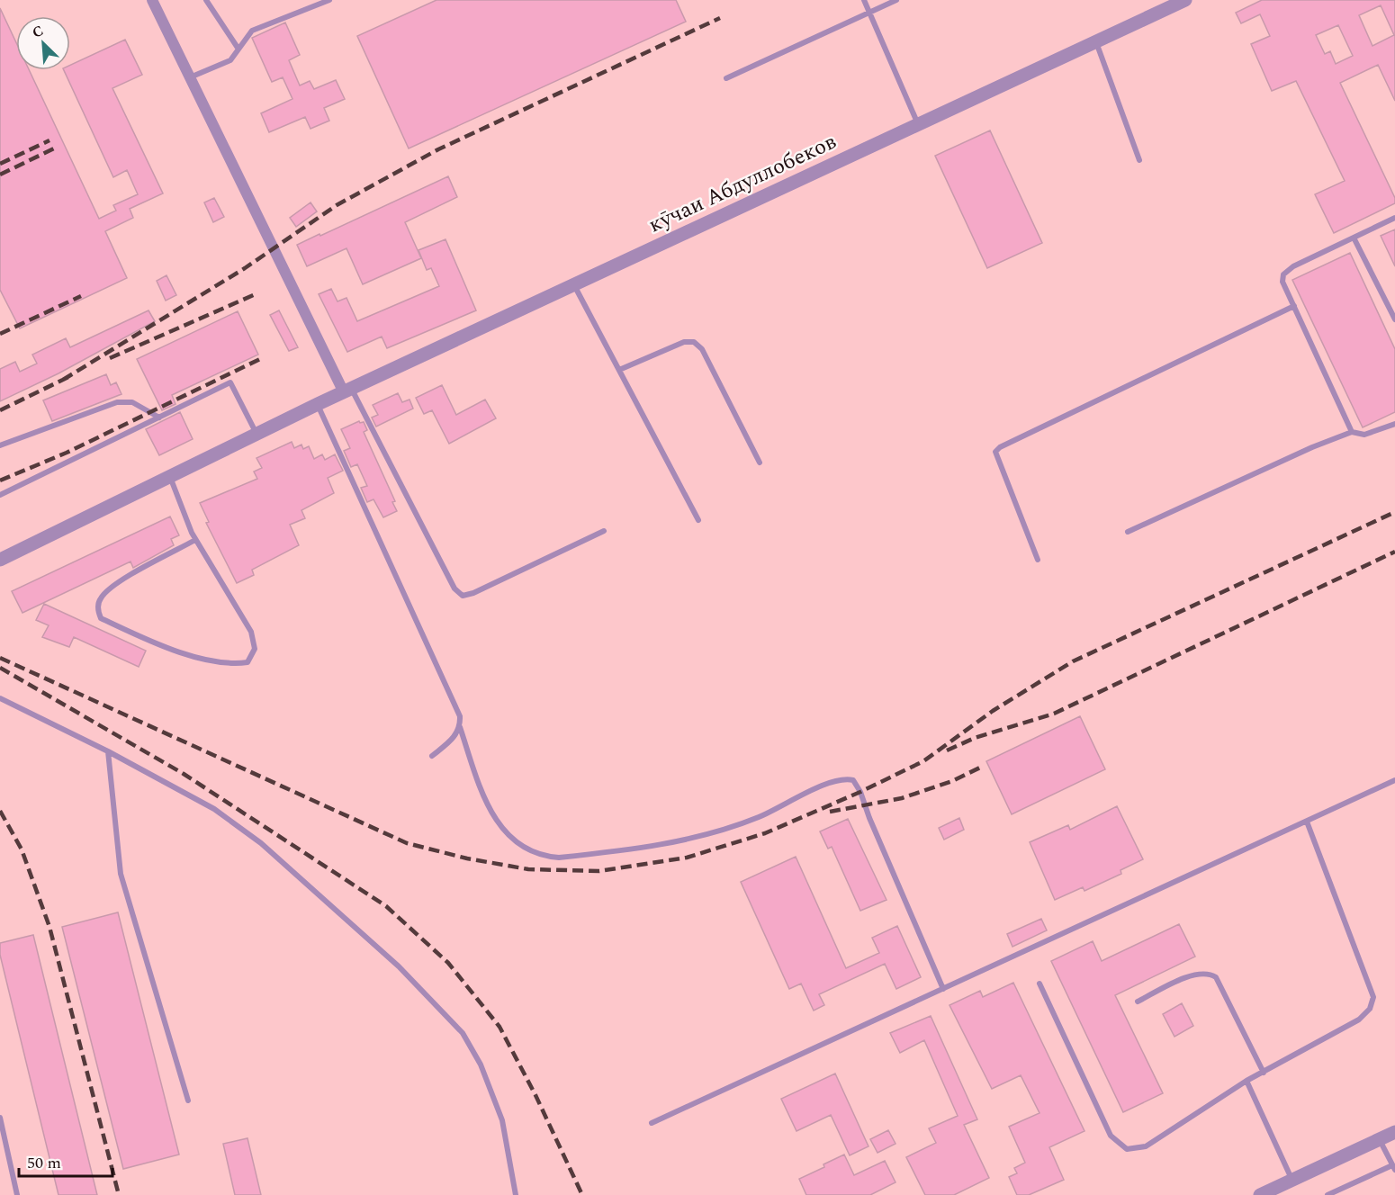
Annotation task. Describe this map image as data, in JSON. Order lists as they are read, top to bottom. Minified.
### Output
{"streets":{"street":["кӯчаи Абдуллобеков"]},"scale_bar":"50 m","north":"top left"}
